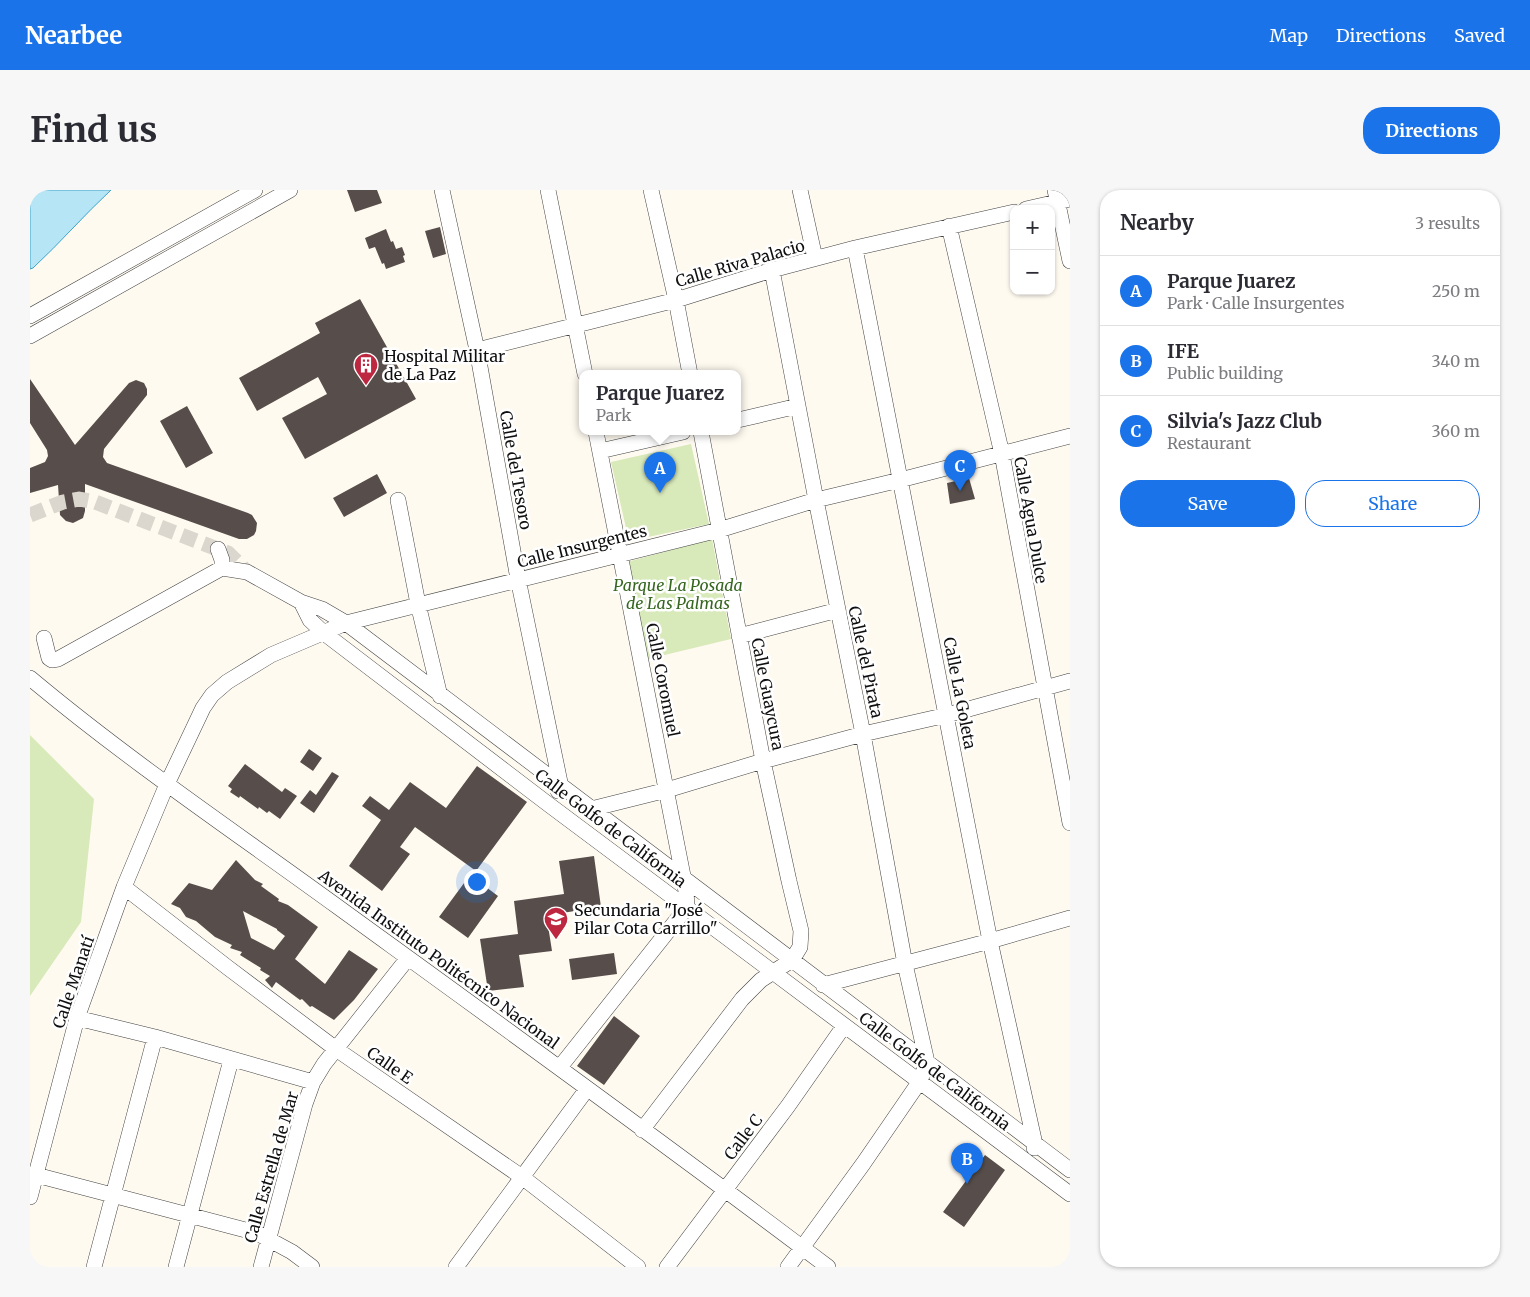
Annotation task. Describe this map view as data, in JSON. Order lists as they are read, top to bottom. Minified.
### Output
{"streets":{"street":["Calle Riva Palacio","Calle del Tesoro","Calle Agua Dulce","Calle Insurgentes","Calle del Pirata","Calle Coromuel","Calle La Goleta","Calle Guaycura","Calle Golfo de California","Avenida Instituto Politécnico Nacional","Calle Manatí","Calle E","Calle C","Calle Estrella de Mar"]},"crossings":[["Calle Riva Palacio","Calle del Tesoro"],["Calle Riva Palacio","Calle Agua Dulce"],["Calle Riva Palacio","Calle del Pirata"],["Calle Riva Palacio","Calle La Goleta"],["Calle del Tesoro","Calle Insurgentes"],["Calle del Tesoro","Calle Golfo de California"],["Calle Agua Dulce","Calle Insurgentes"],["Calle Insurgentes","Calle del Pirata"],["Calle Insurgentes","Calle Coromuel"],["Calle Insurgentes","Calle La Goleta"],["Calle Insurgentes","Calle Guaycura"],["Calle Insurgentes","Calle Golfo de California"],["Calle Insurgentes","Avenida Instituto Politécnico Nacional"],["Calle Insurgentes","Calle Manatí"],["Calle del Pirata","Calle Golfo de California"],["Calle Coromuel","Calle Golfo de California"],["Calle La Goleta","Calle Golfo de California"],["Calle Guaycura","Calle Golfo de California"],["Calle Golfo de California","Calle C"],["Avenida Instituto Politécnico Nacional","Calle Manatí"],["Avenida Instituto Politécnico Nacional","Calle C"],["Avenida Instituto Politécnico Nacional","Calle Estrella de Mar"],["Calle Manatí","Calle E"],["Calle E","Calle Estrella de Mar"]],"parks":["Parque La Posada de Las Palmas"],"places":{"building":["Hospital Militar de La Paz"],"school or university":["Secundaria \"José Pilar Cota Carrillo\""]},"page":{"header":"Nearbee","nav":["Map","Directions","Saved"],"buttons":["Directions",["Save","Share"]],"title":"Find us","heading":["Nearby","3 results"],"map_buttons":["+","−"],"list":[{"mark":"A","name":"Parque Juarez","note":"Park · Calle Insurgentes","value":"250 m"},{"mark":"B","name":"IFE","note":"Public building","value":"340 m"},{"mark":"C","name":"Silvia's Jazz Club","note":"Restaurant","value":"360 m"}],"popup":["Parque Juarez","Park"],"pins":["C","A","B"]}}
